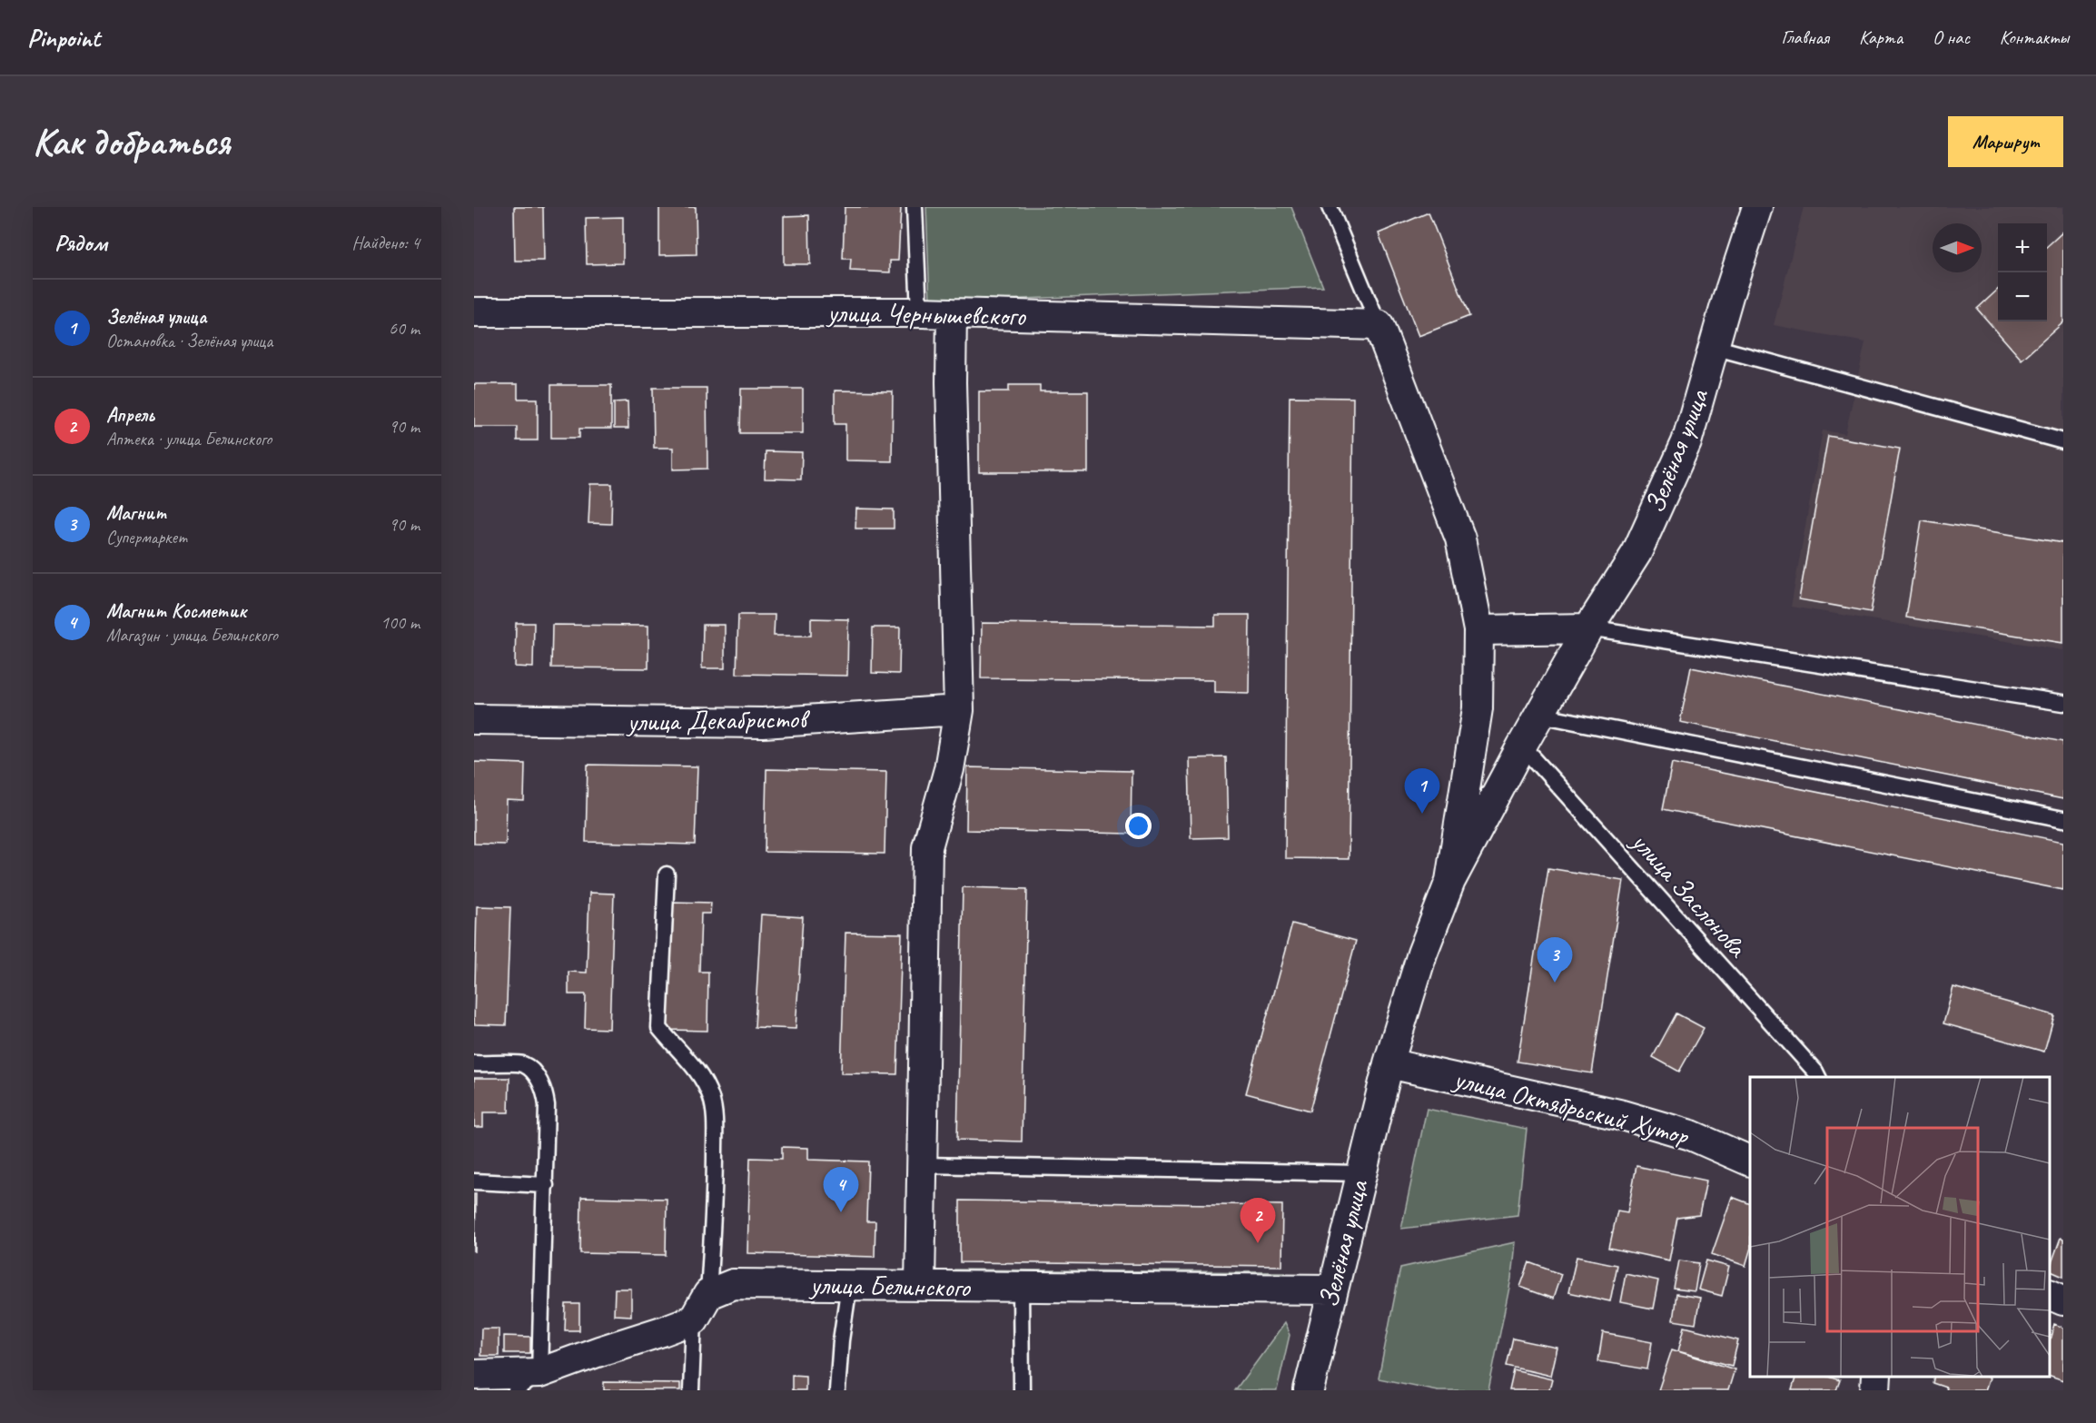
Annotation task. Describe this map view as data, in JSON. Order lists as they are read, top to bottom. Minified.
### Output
{"streets":{"street":["улица Чернышевского","Зелёная улица","улица Декабристов","улица Октябрьский Хутор","улица Белинского"],"lane":["улица Заслонова"]},"crossings":[["улица Чернышевского","Зелёная улица"],["Зелёная улица","улица Заслонова"],["Зелёная улица","улица Октябрьский Хутор"],["Зелёная улица","улица Белинского"]],"north":"right","page":{"header":"Pinpoint","nav":["Главная","Карта","О нас","Контакты"],"buttons":"Маршрут","title":"Как добраться","heading":["Рядом","Найдено: 4"],"map_buttons":["+","−"],"list":[{"mark":"1","name":"Зелёная улица","note":"Остановка · Зелёная улица","value":"60 m"},{"mark":"2","name":"Апрель","note":"Аптека · улица Белинского","value":"90 m"},{"mark":"3","name":"Магнит","note":"Супермаркет","value":"90 m"},{"mark":"4","name":"Магнит Косметик","note":"Магазин · улица Белинского","value":"100 m"}],"pins":["1","3","4","2"]}}
